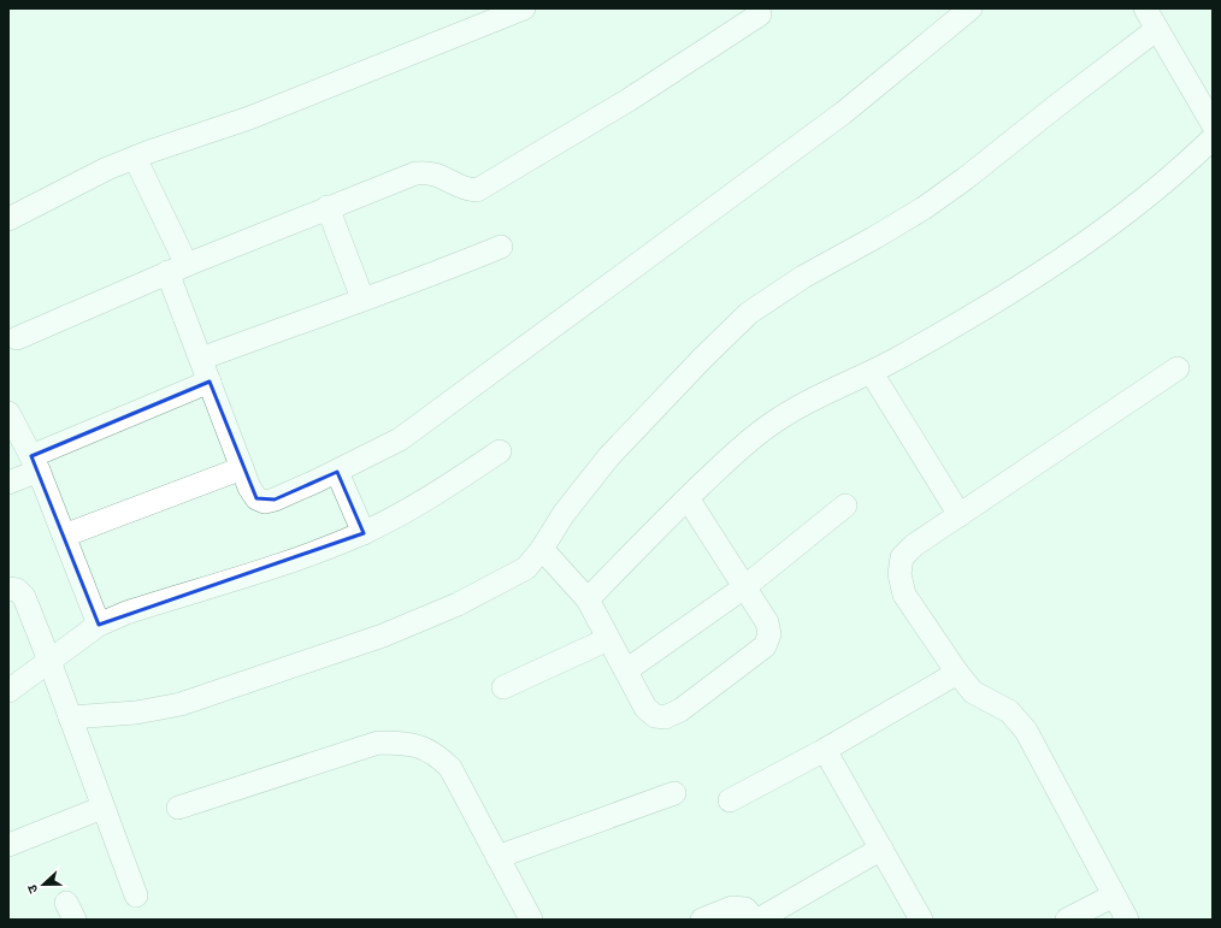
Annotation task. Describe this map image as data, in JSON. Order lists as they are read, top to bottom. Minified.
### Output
{"north":"left"}
